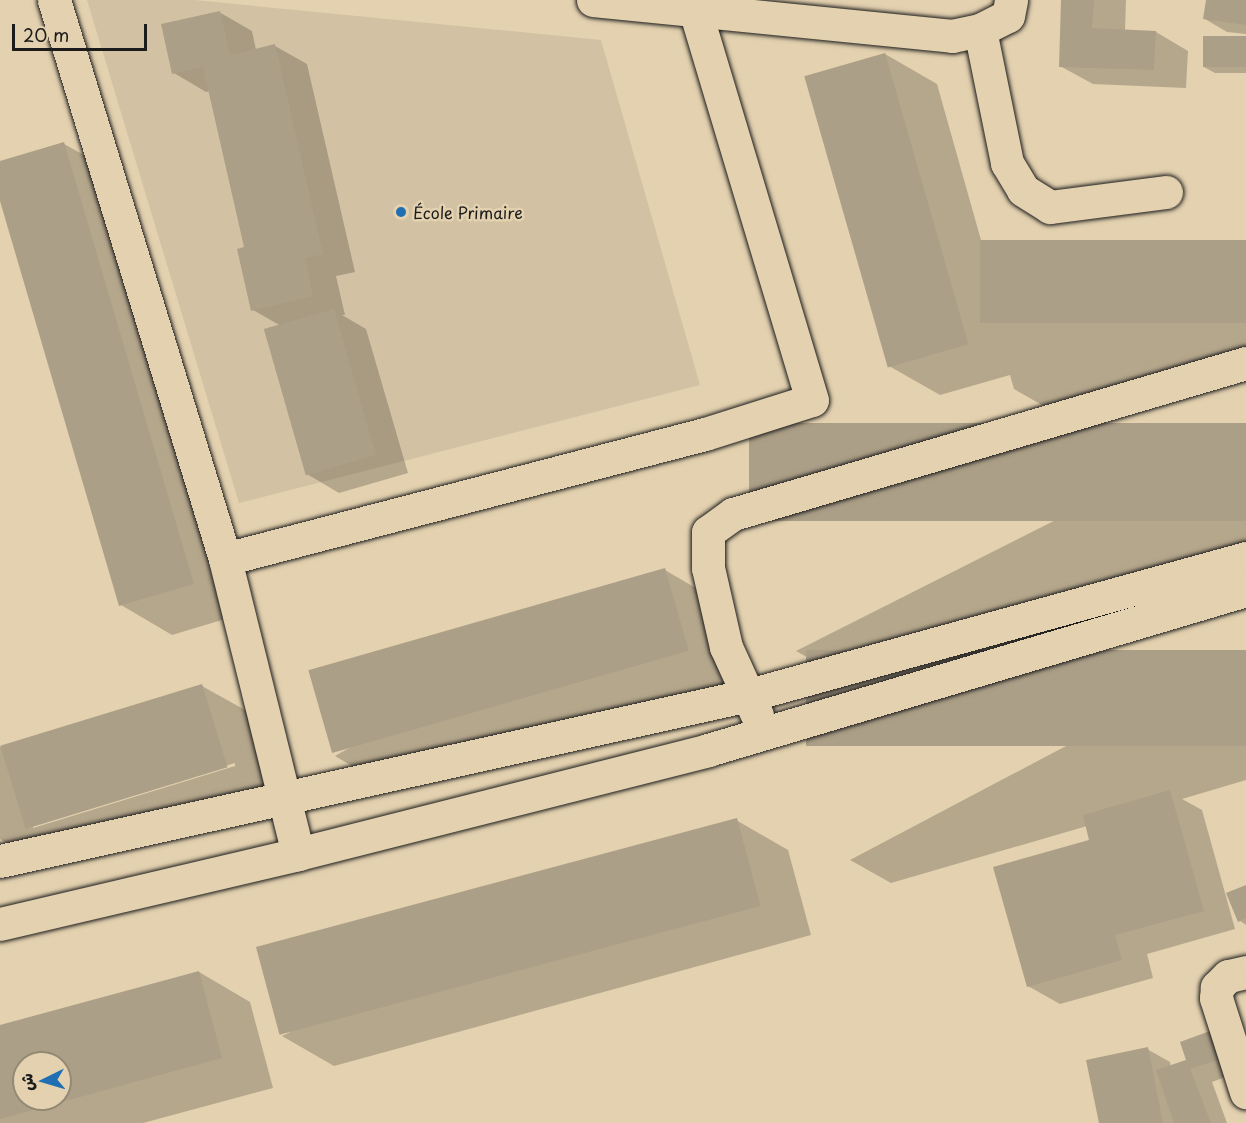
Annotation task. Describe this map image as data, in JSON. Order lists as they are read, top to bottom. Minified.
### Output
{"places":["École Primaire"],"scale_bar":"20 m","north":"left"}
